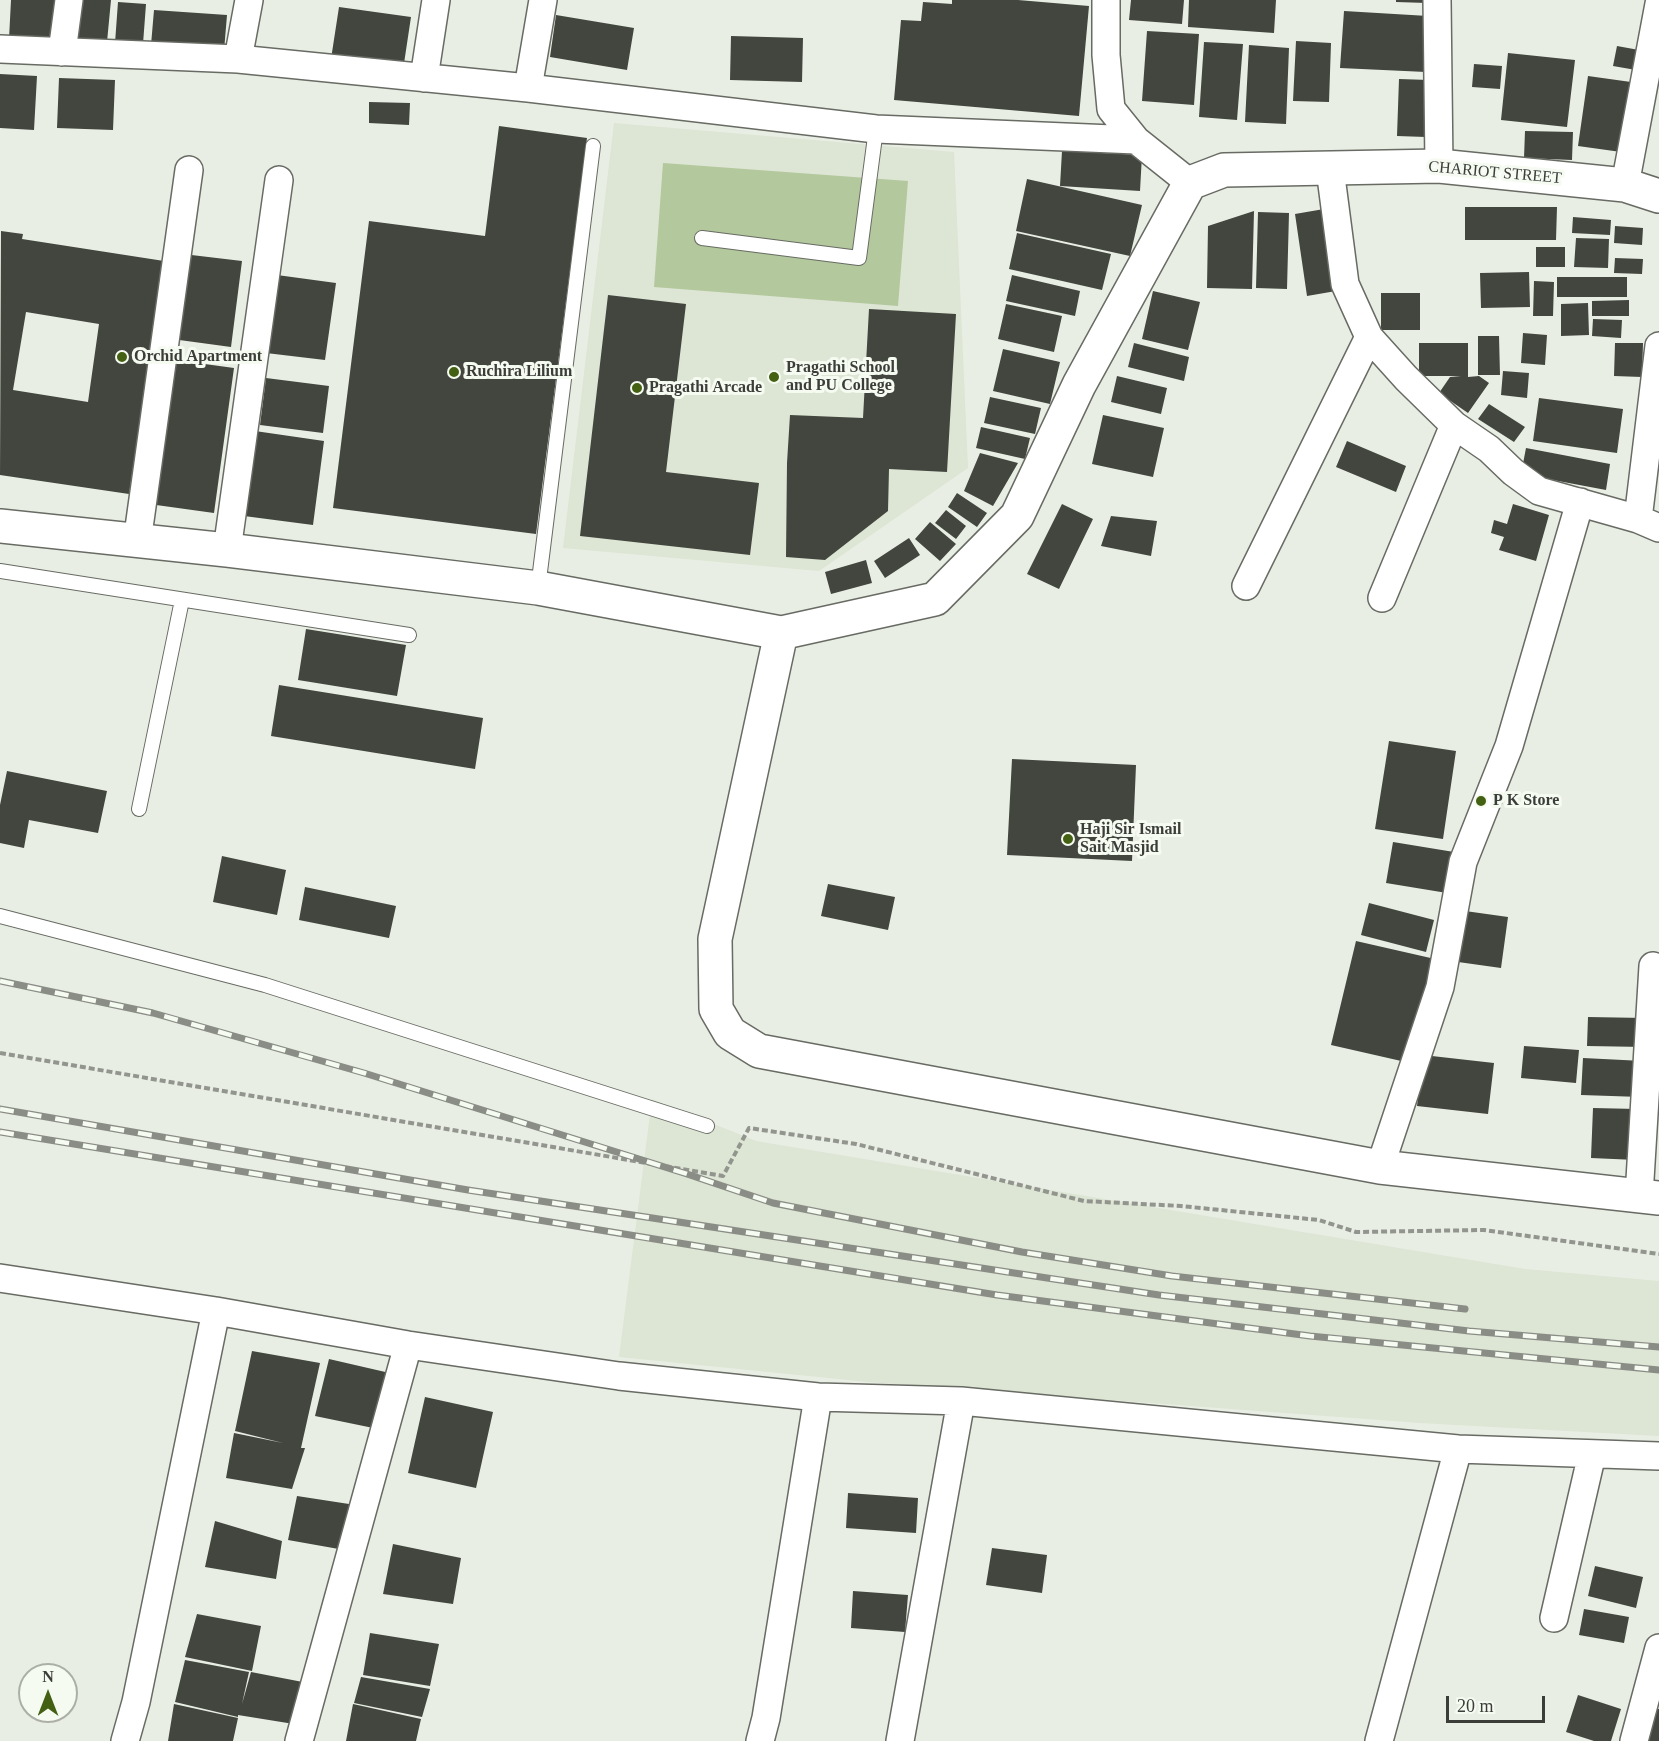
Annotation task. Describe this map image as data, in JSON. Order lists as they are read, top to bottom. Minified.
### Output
{"streets":{"street":["CHARIOT STREET"]},"places":["Orchid Apartment","Ruchira Lilium","Pragathi School and PU College","Pragathi Arcade","P K Store","Haji Sir Ismail Sait Masjid"],"scale_bar":"20 m","north":"top"}
